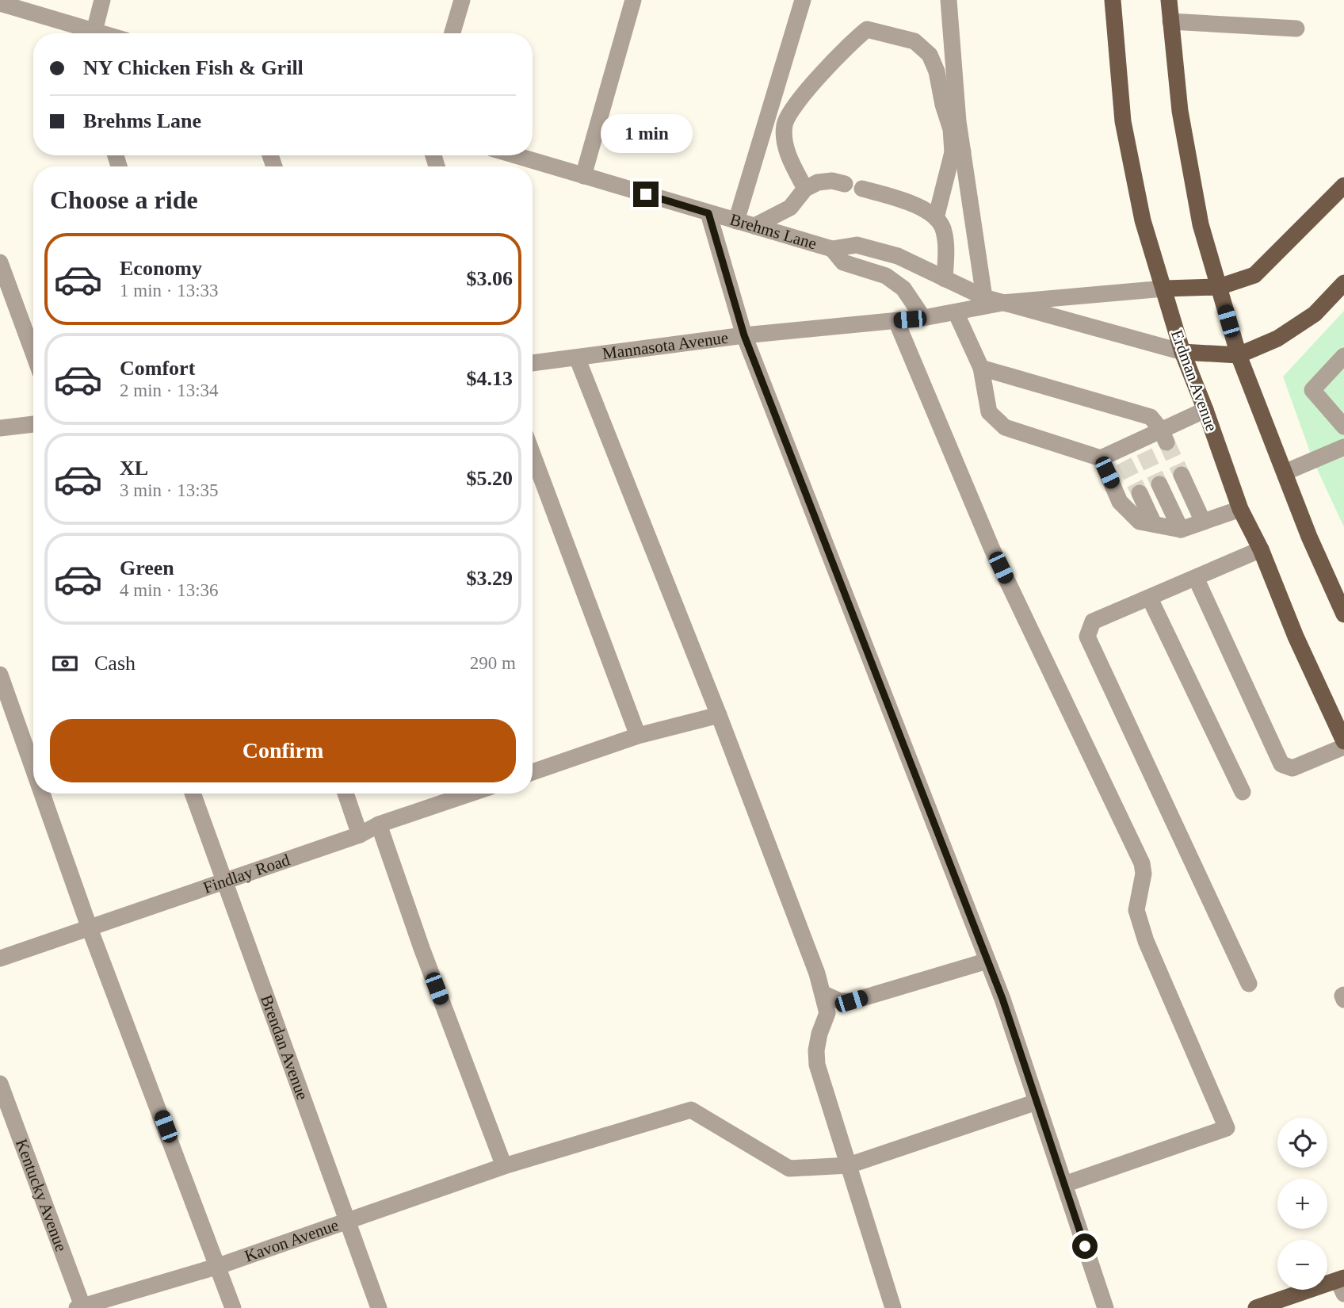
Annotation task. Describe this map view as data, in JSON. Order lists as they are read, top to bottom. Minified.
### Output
{"streets":{"main road":["Erdman Avenue"],"street":["Brehms Lane","Mannasota Avenue","Findlay Road","Brendan Avenue","Kentucky Avenue","Kavon Avenue"]},"crossings":[["Brehms Lane","Mannasota Avenue"],["Mannasota Avenue","Erdman Avenue"],["Findlay Road","Brendan Avenue"],["Brendan Avenue","Kavon Avenue"],["Kentucky Avenue","Kavon Avenue"]],"page":{"banner":["NY Chicken Fish & Grill","Brehms Lane"],"bubble":"1 min","heading":"Choose a ride","list":[{"name":"Economy","note":"1 min · 13:33","value":"$3.06"},{"name":"Comfort","note":"2 min · 13:34","value":"$4.13"},{"name":"XL","note":"3 min · 13:35","value":"$5.20"},{"name":"Green","note":"4 min · 13:36","value":"$3.29"}],"pay":["Cash","290 m"],"buttons":"Confirm","map_buttons":["+","−"]}}
